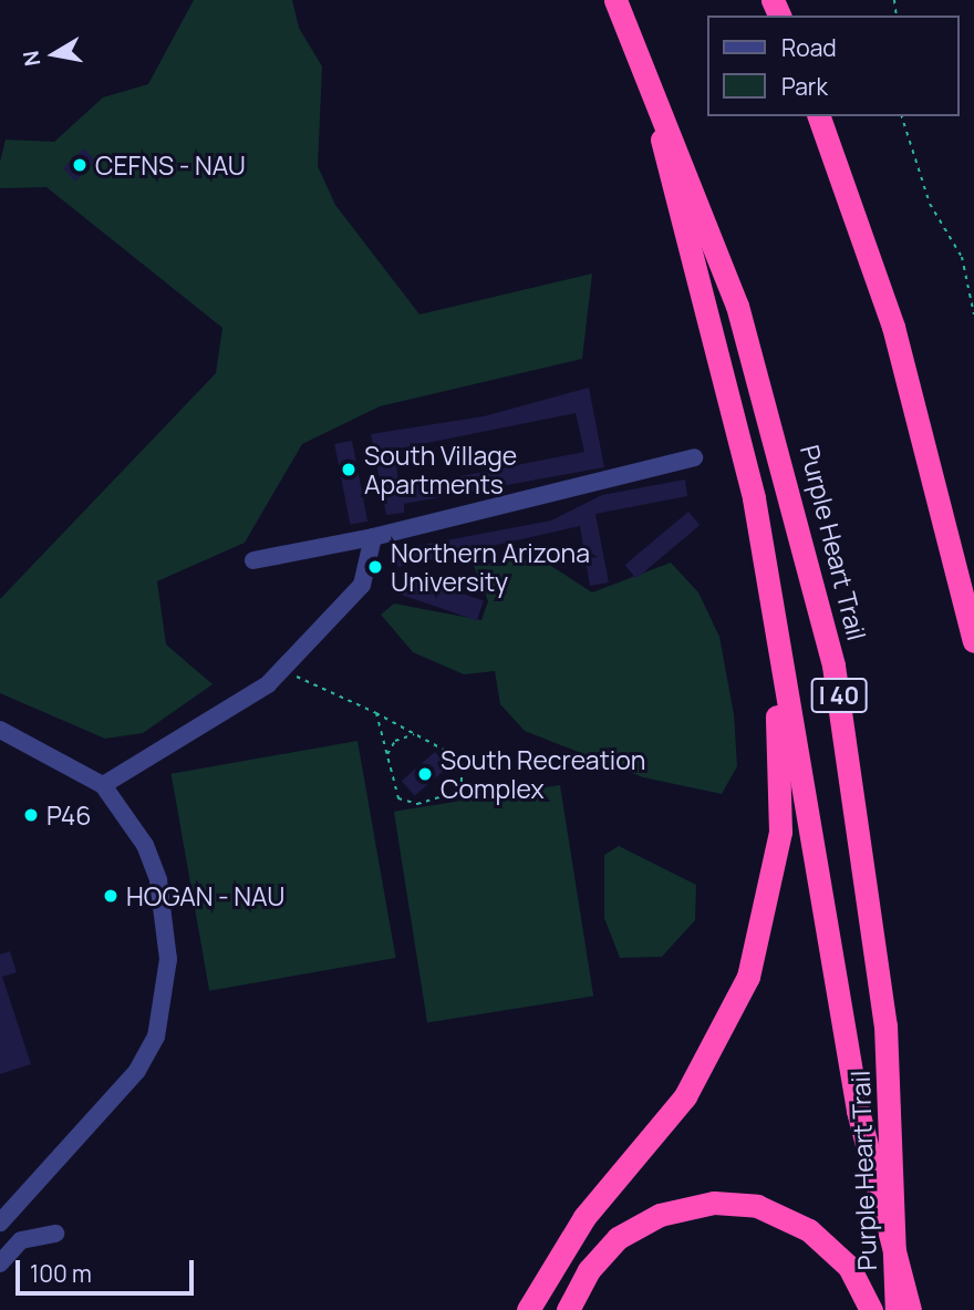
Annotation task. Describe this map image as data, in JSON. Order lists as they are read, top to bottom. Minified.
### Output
{"streets":{"highway":["Purple Heart Trail","I 40"]},"places":["CEFNS - NAU","South Village Apartments","Northern Arizona University","South Recreation Complex","P46","HOGAN - NAU"],"legend":["Road","Park"],"scale_bar":"100 m","north":"left"}
